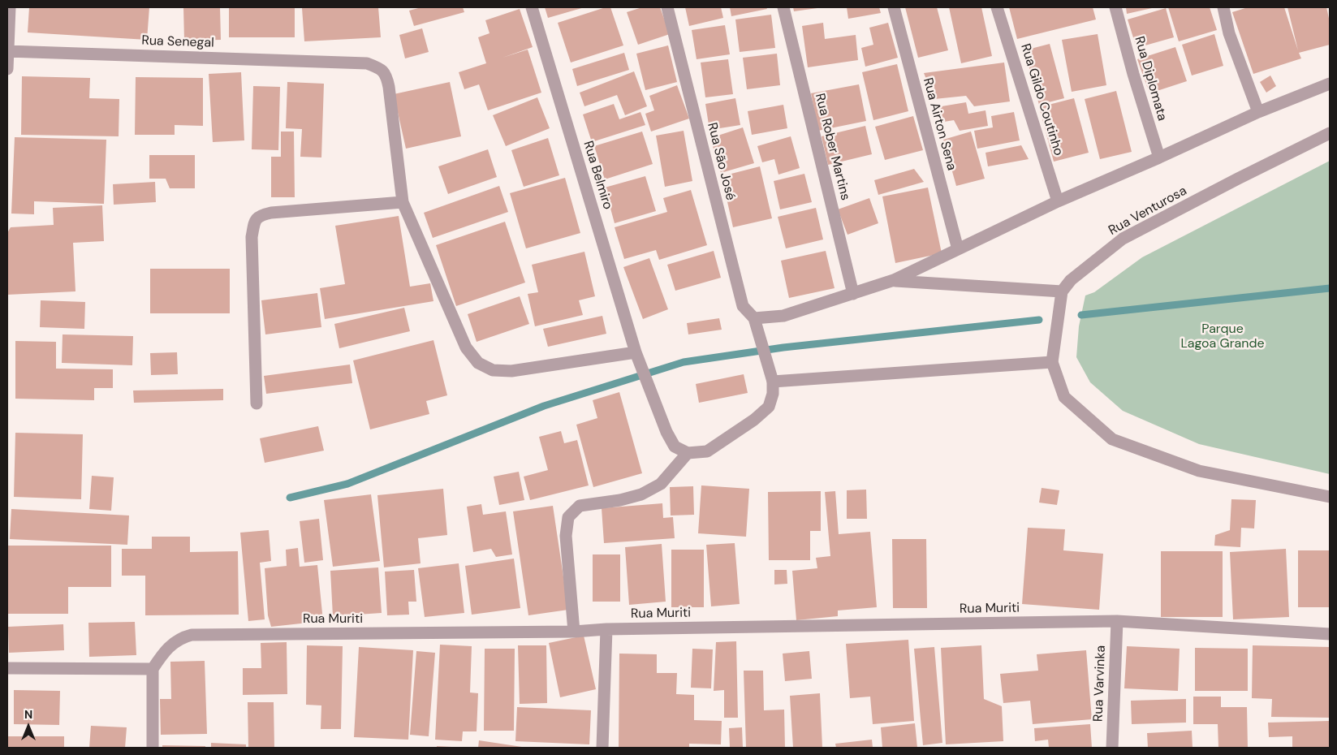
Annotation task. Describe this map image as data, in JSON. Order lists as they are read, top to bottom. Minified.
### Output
{"streets":{"street":["Rua Senegal","Rua Diplomata","Rua Gildo Coutinho","Rua Airton Sena","Rua Rober Martins","Rua São José","Rua Belmiro","Rua Venturosa","Rua Muriti","Rua Varvinka"]},"crossings":[["Rua Senegal","Rua Belmiro"],["Rua Muriti","Rua Varvinka"]],"parks":["Parque Lagoa Grande"],"north":"top"}
